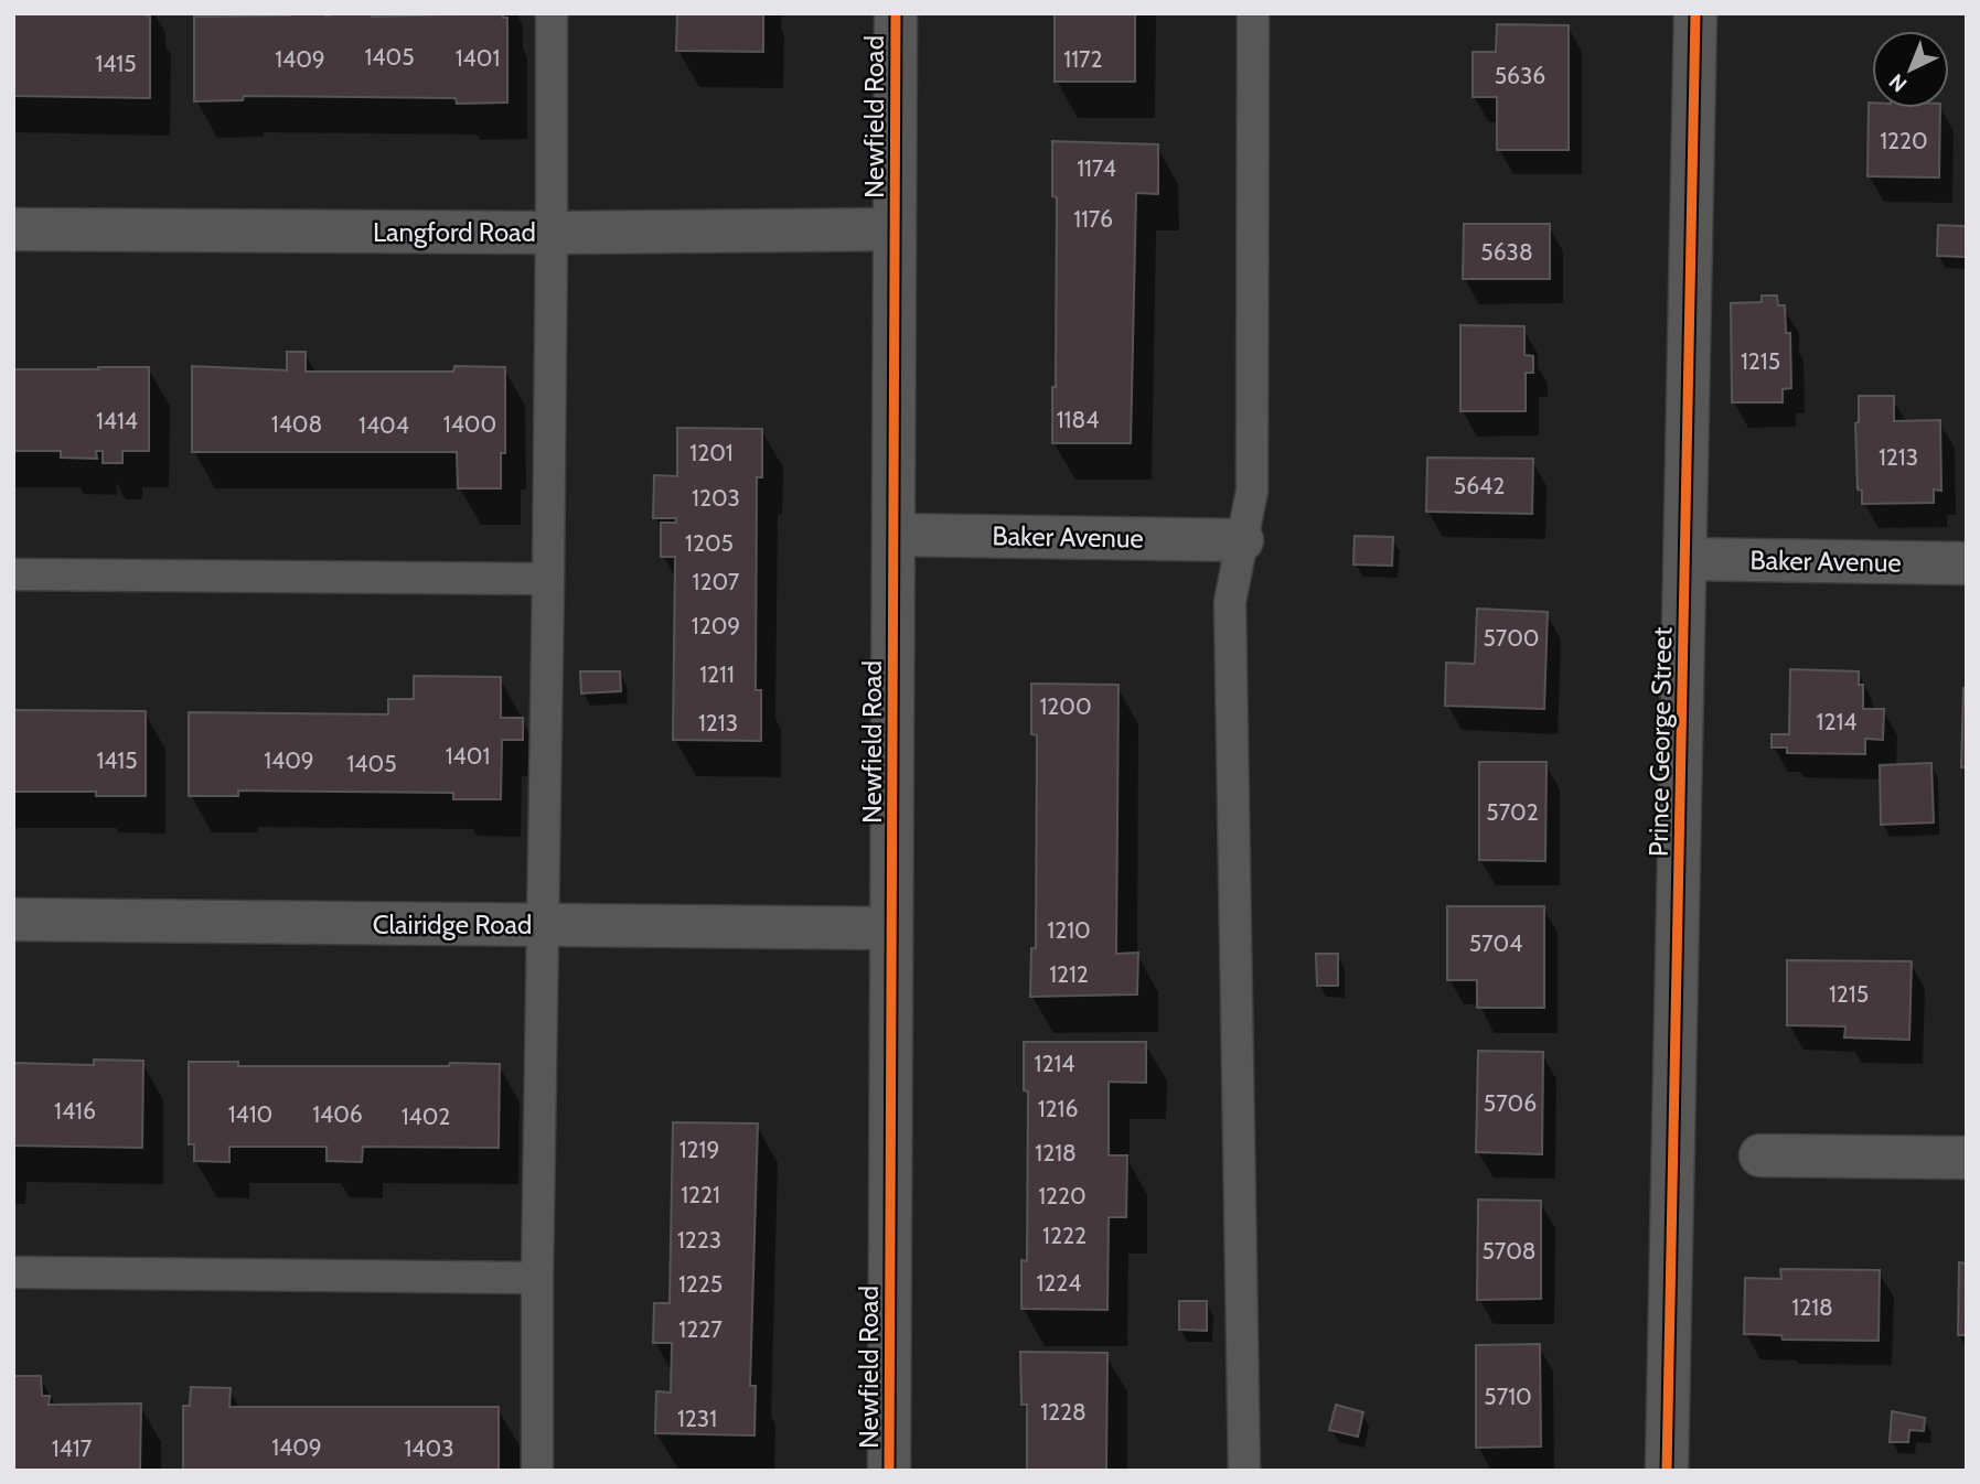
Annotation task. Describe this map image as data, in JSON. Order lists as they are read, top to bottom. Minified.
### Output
{"streets":{"street":["Newfield Road","Langford Road","Baker Avenue","Prince George Street","Clairidge Road"]},"crossings":[["Newfield Road","Langford Road"],["Newfield Road","Baker Avenue"],["Newfield Road","Clairidge Road"],["Baker Avenue","Prince George Street"]],"house_numbers":["1405","1401","1409","1172","1415","5636","1220","1174","1176","5638","1215","1184","1414","1408","1400","1404","1201","1213","5642","1203","1205","1207","1209","5700","1211","1200","1214","1213","1401","1415","1409","1405","5702","1210","5704","1212","1215","1214","5706","1216","1416","1410","1406","1402","1219","1218","1221","1220","1222","1223","5708","1224","1225","1218","1227","5710","1228","1231","1409","1417","1403"],"north":"bottom left"}
